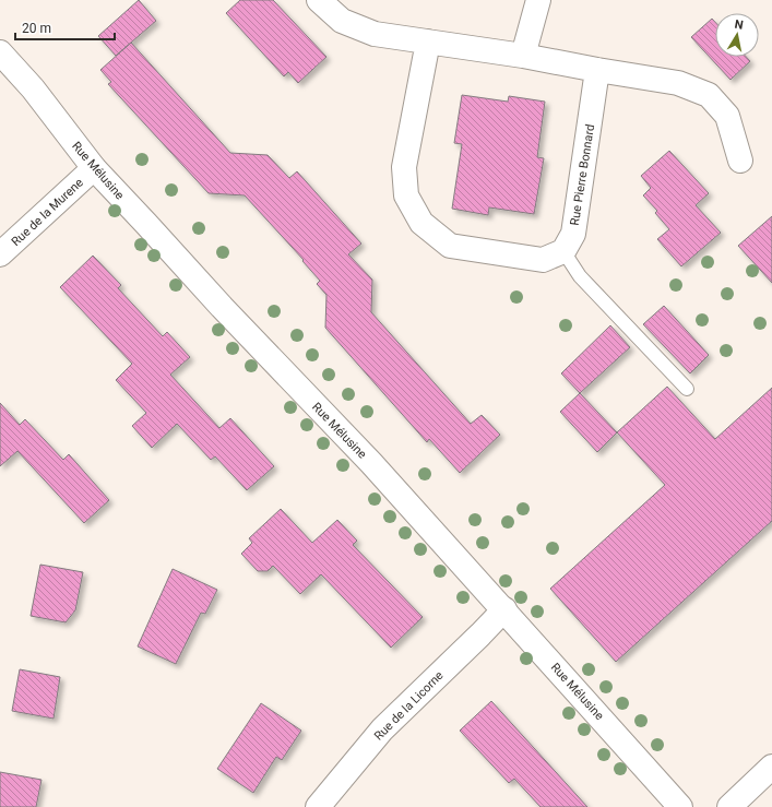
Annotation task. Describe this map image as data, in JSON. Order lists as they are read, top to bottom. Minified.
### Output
{"streets":{"street":["Rue Mélusine","Rue Pierre Bonnard","Rue de la Murene","Rue de la Licorne"]},"crossings":[["Rue Mélusine","Rue de la Murene"],["Rue Mélusine","Rue de la Licorne"]],"scale_bar":"20 m","north":"top"}
